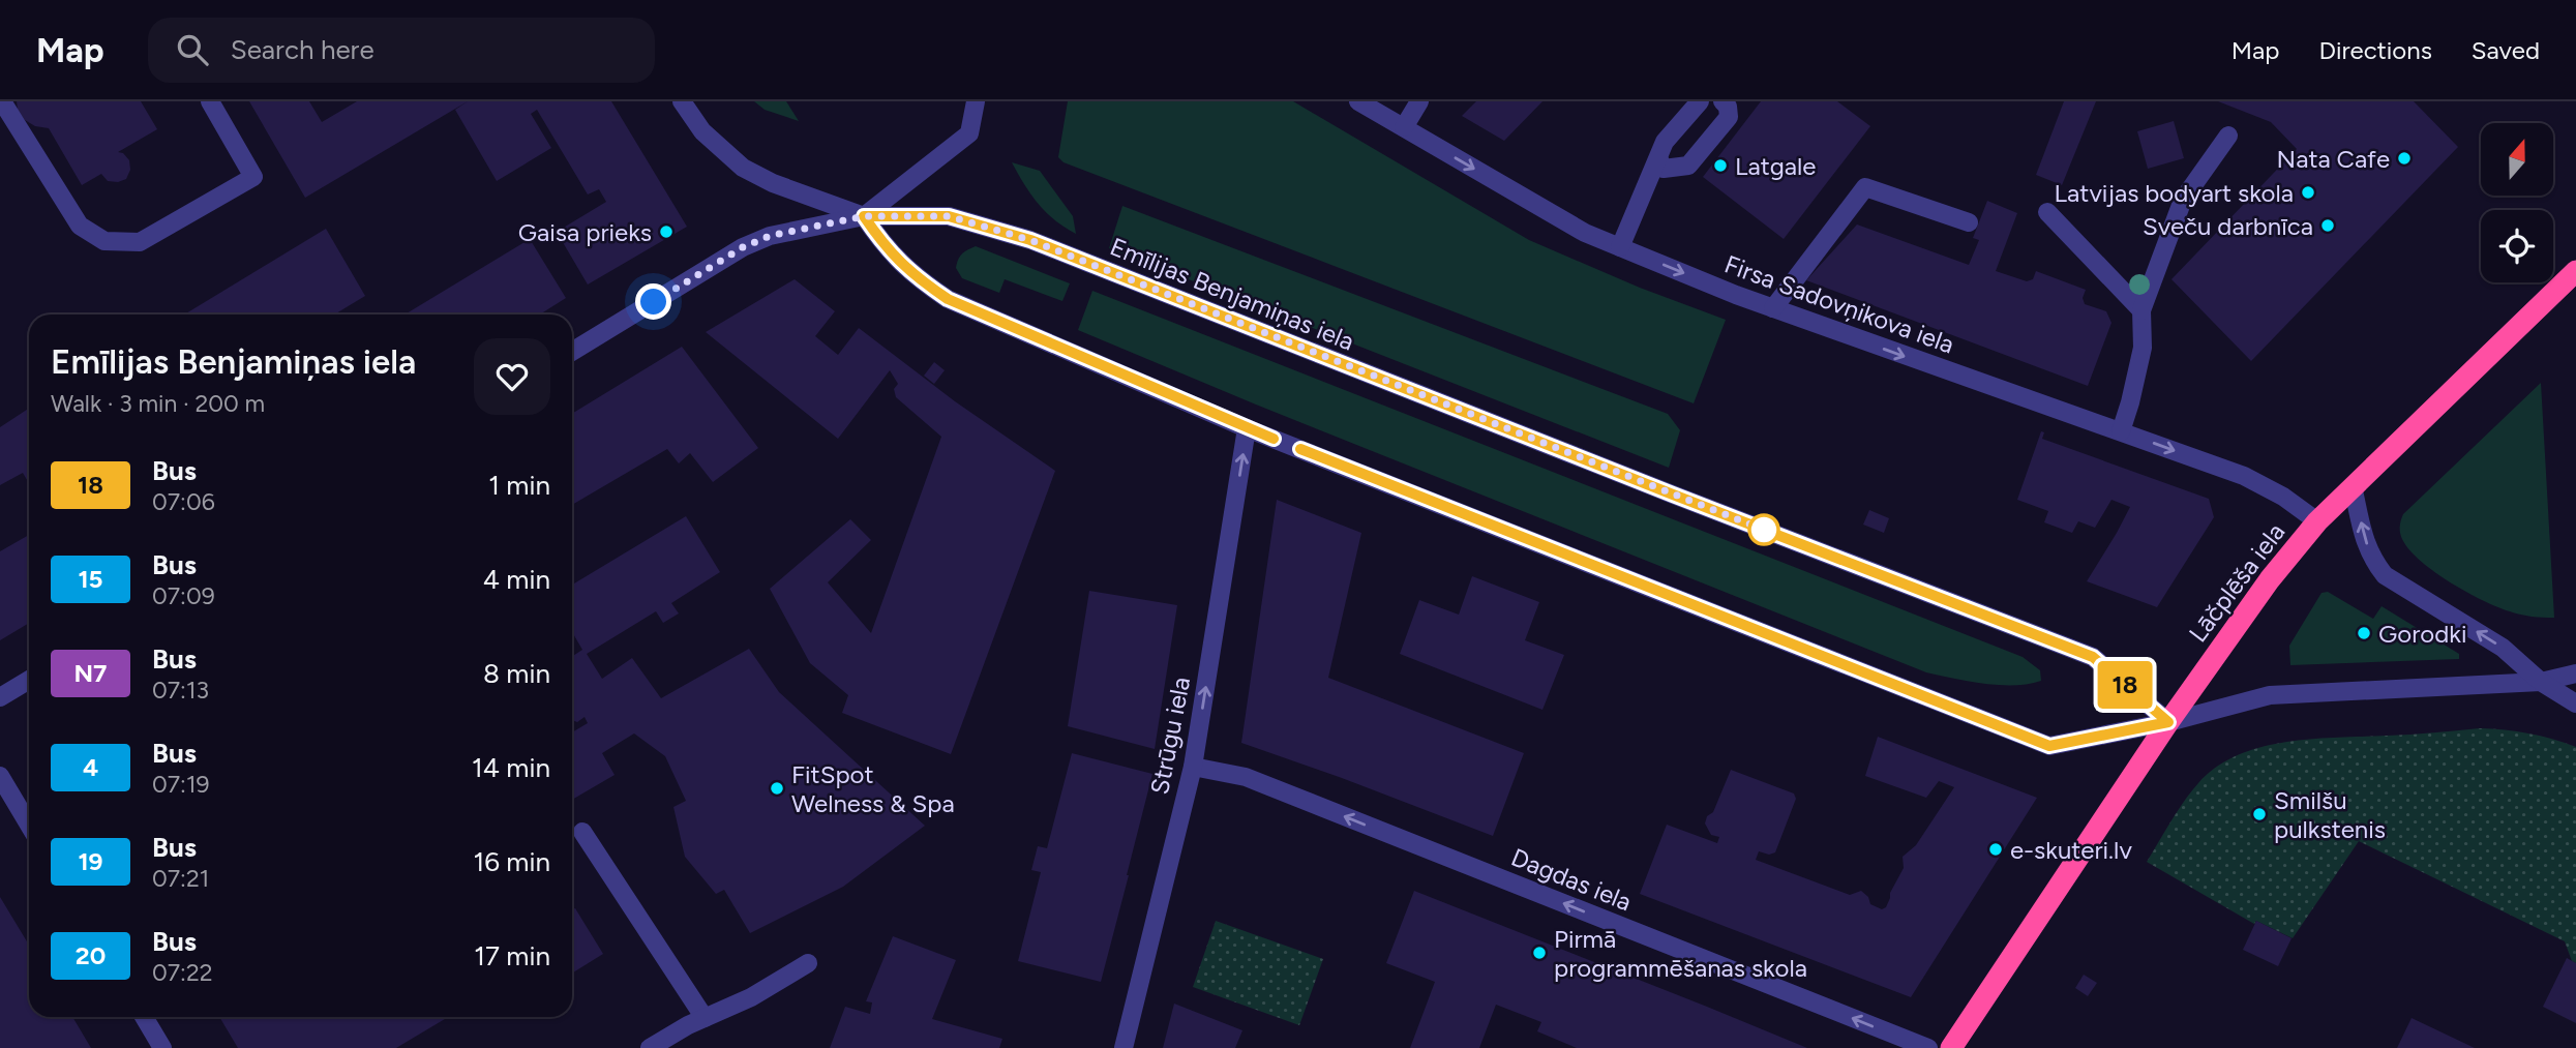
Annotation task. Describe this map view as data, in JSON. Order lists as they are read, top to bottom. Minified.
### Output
{"streets":{"highway":["Lāčplēša iela"],"street":["Emīlijas Benjamiņas iela","Firsa Sadovņikova iela","Strūgu iela","Dagdas iela"]},"crossings":[["Emīlijas Benjamiņas iela","Lāčplēša iela"],["Firsa Sadovņikova iela","Lāčplēša iela"],["Strūgu iela","Dagdas iela"]],"one_way":["Firsa Sadovņikova iela","Strūgu iela","Dagdas iela"],"places":["Nata Cafe","Latgale","Latvijas bodyart skola","Sveču darbnīca","Gaisa prieks","Gorodki","FitSpot Welness & Spa","Smilšu pulkstenis","e-skuteri.lv","Pirmā programmēšanas skola"],"lines":["bus line 18"],"north":"top","page":{"header":"Map","search":"Search here","nav":["Map","Directions","Saved"],"on_map":"18","heading":["Emīlijas Benjamiņas iela","Walk · 3 min · 200 m"],"list":[{"mark":"18","name":"Bus","note":"07:06","value":"1 min"},{"mark":"15","name":"Bus","note":"07:09","value":"4 min"},{"mark":"N7","name":"Bus","note":"07:13","value":"8 min"},{"mark":"4","name":"Bus","note":"07:19","value":"14 min"},{"mark":"19","name":"Bus","note":"07:21","value":"16 min"},{"mark":"20","name":"Bus","note":"07:22","value":"17 min"}]}}
